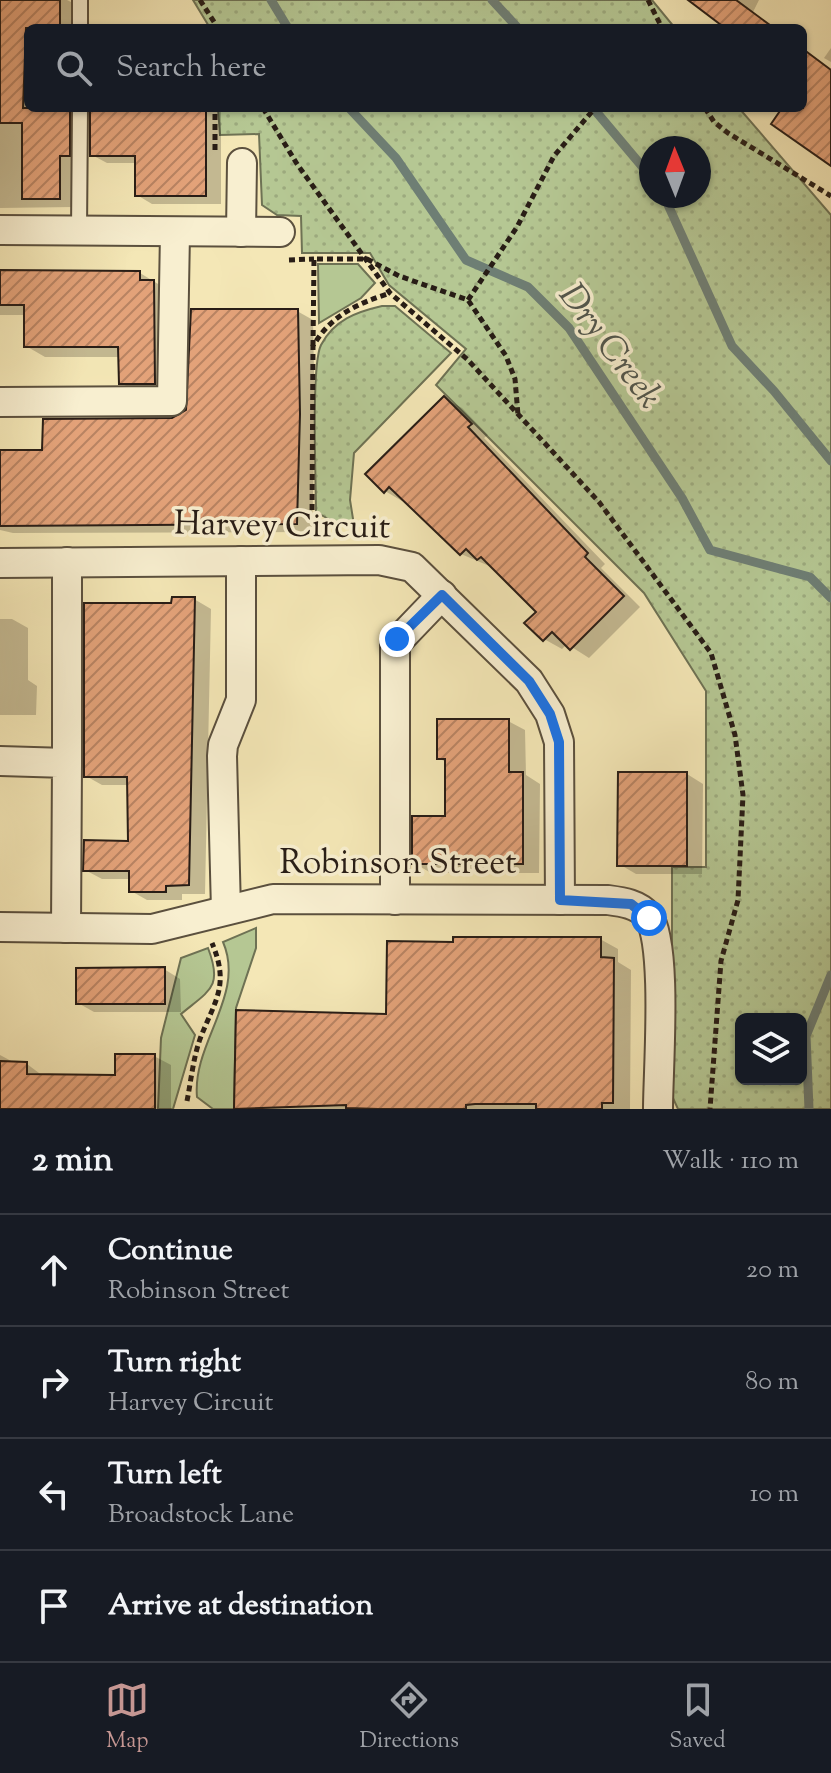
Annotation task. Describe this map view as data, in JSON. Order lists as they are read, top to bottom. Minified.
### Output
{"streets":{"street":["Harvey Circuit","Robinson Street"]},"crossings":[["Harvey Circuit","Robinson Street"]],"water":["Dry Creek"],"north":"top","page":{"search":"Search here","heading":["2 min","Walk · 110 m"],"list":[["Continue","Robinson Street","20 m"],["Turn right","Harvey Circuit","80 m"],["Turn left","Broadstock Lane","10 m"],"Arrive at destination"],"nav":["Map","Directions","Saved"]}}
